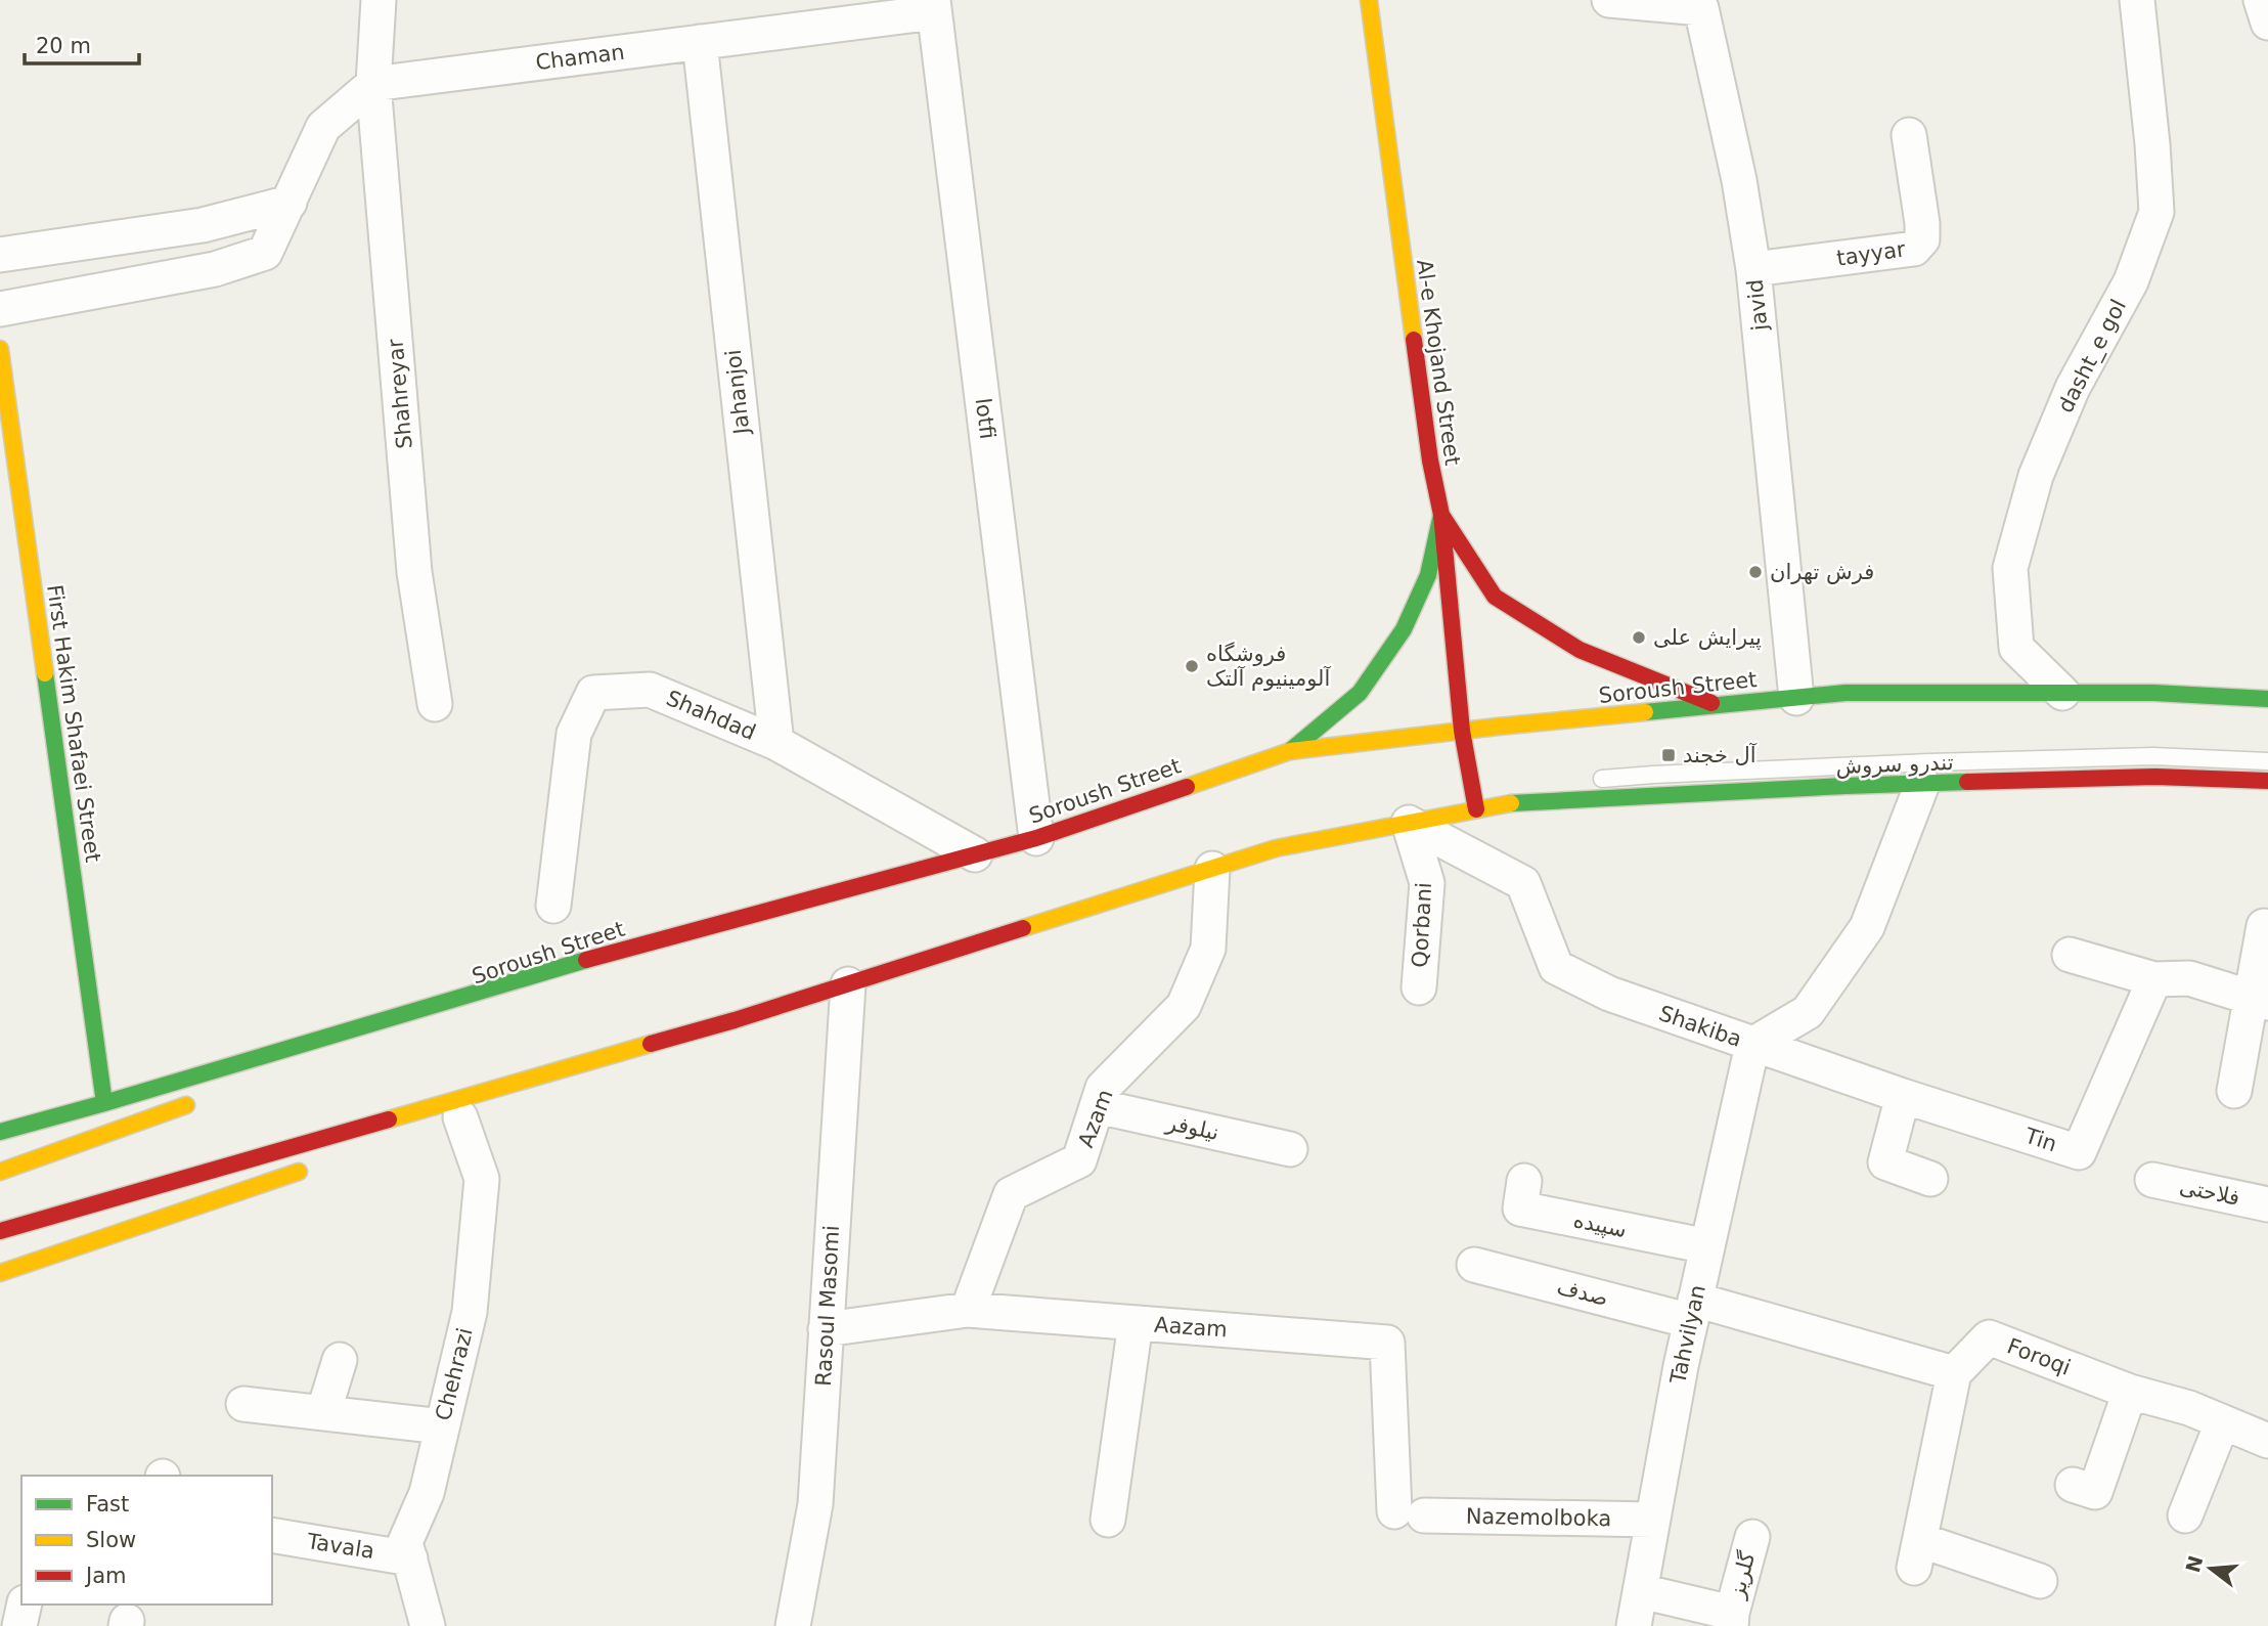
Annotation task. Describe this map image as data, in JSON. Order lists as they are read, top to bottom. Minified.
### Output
{"streets":{"main road":["Al-e Khojand Street","Soroush Street","First Hakim Shafaei Street"],"street":["Chaman","tayyar","javid","dasht_e gol","Jahanjoi","Shahreyar","lotfi","Shahdad","Qorbani","Shakiba","Azam","نیلوفر","Tin","فلاحتی","سپیده","صدف","Rasoul Masomi","Aazam","Tahvilyan","Foroqi","Chehrazi","Nazemolboka","Tavala","گلریز"],"lane":["تندرو سروش"]},"crossings":[["Chaman","Jahanjoi"],["Chaman","Shahreyar"],["Chaman","lotfi"],["tayyar","javid"],["javid","Soroush Street"],["dasht_e gol","Soroush Street"],["Al-e Khojand Street","Soroush Street"],["Jahanjoi","Shahdad"],["lotfi","Soroush Street"],["Soroush Street","Shahdad"],["Qorbani","Shakiba"],["Shakiba","Tin"],["Shakiba","Tahvilyan"],["Azam","نیلوفر"],["Azam","Aazam"],["Tin","Tahvilyan"],["سپیده","Tahvilyan"],["صدف","Tahvilyan"],["Rasoul Masomi","Aazam"],["Aazam","Nazemolboka"],["Tahvilyan","Nazemolboka"],["Tahvilyan","گلریز"],["Chehrazi","Tavala"]],"places":{"other":["فرش تهران","پیرایش علی","فروشگاه آلومینیوم آلتک"],"transit":["آل خجند"]},"legend":["Fast","Slow","Jam"],"scale_bar":"20 m","north":"left"}
